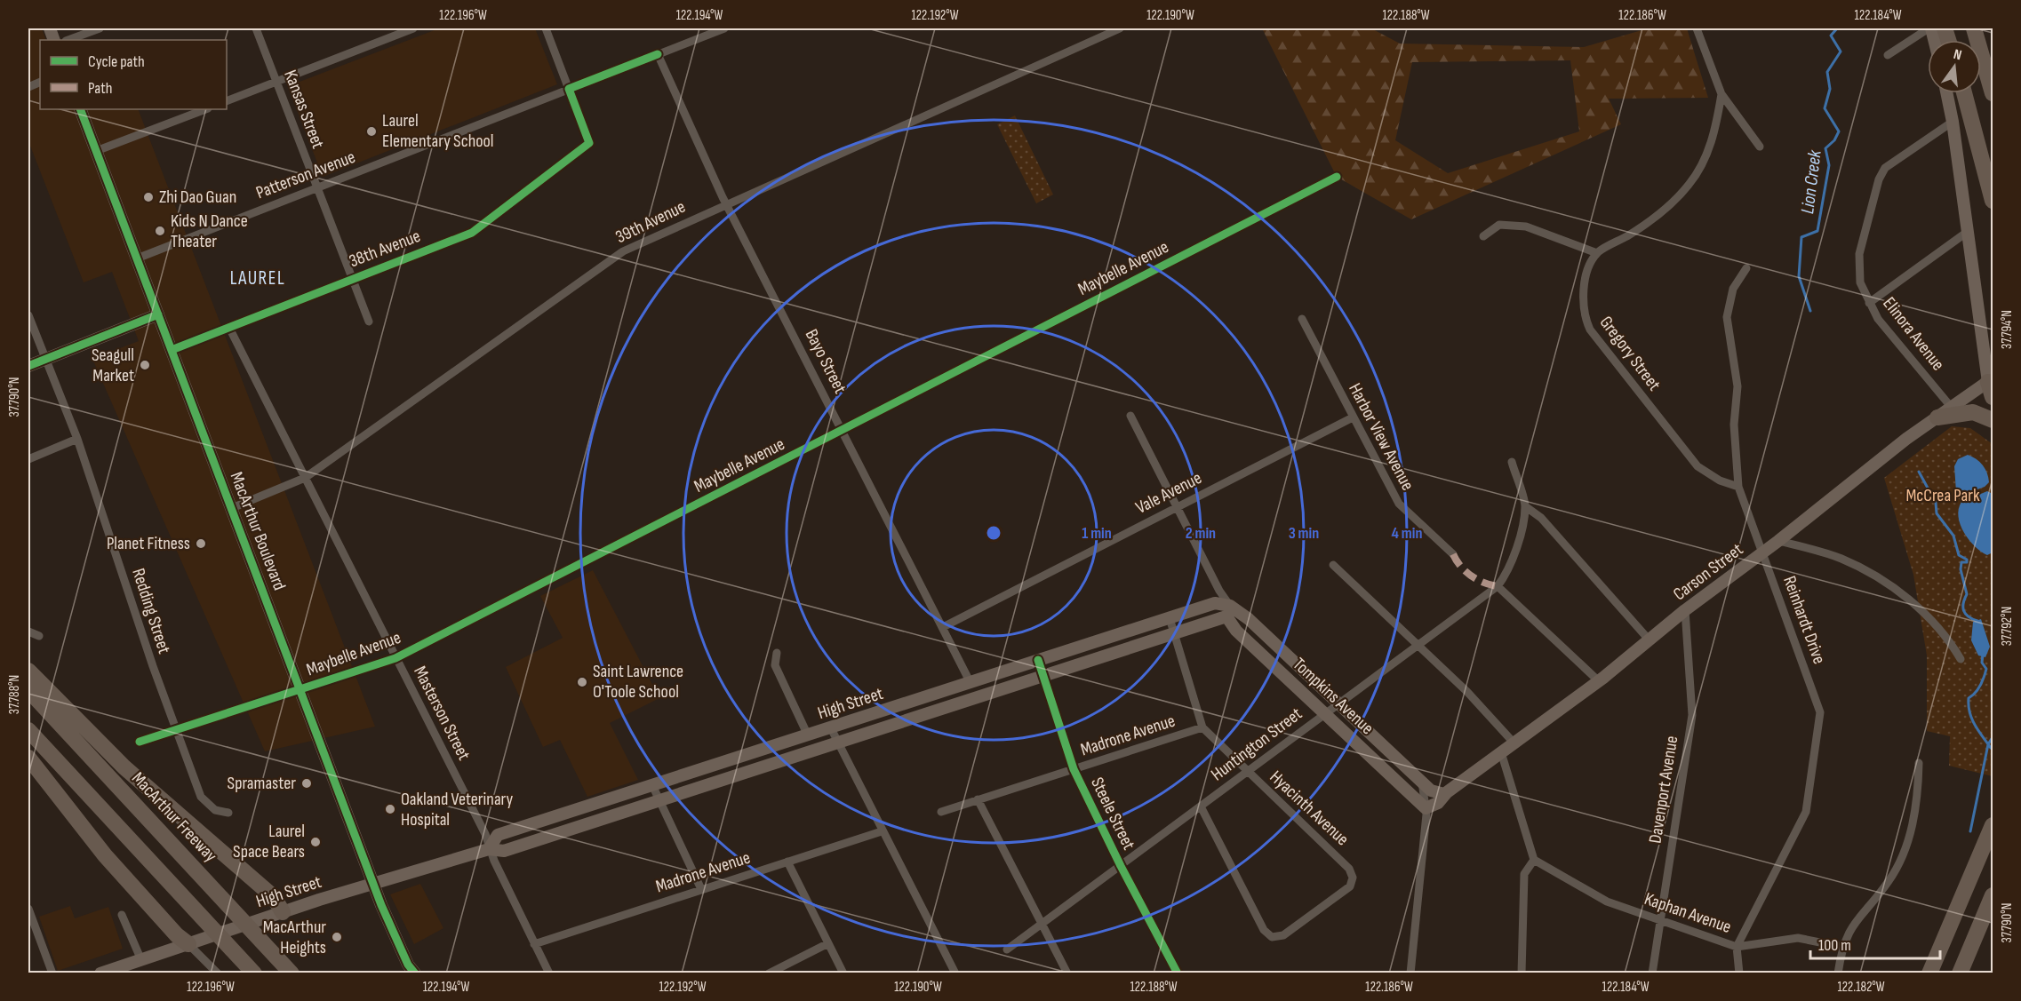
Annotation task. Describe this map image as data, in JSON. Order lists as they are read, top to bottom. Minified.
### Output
{"streets":{"highway":["MacArthur Freeway"],"street":["Kansas Street","Patterson Avenue","39th Avenue","38th Avenue","Maybelle Avenue","Elinora Avenue","Gregory Street","Bayo Street","Harbor View Avenue","Vale Avenue","MacArthur Boulevard","Carson Street","Redding Street","Reinhardt Drive","Tompkins Avenue","High Street","Masterson Street","Madrone Avenue","Huntington Street","Davenport Avenue","Hyacinth Avenue","Steele Street","Kaphan Avenue"]},"crossings":[["Kansas Street","Patterson Avenue"],["Kansas Street","38th Avenue"],["Patterson Avenue","38th Avenue"],["Patterson Avenue","Bayo Street"],["Patterson Avenue","MacArthur Boulevard"],["39th Avenue","Bayo Street"],["39th Avenue","MacArthur Boulevard"],["39th Avenue","Masterson Street"],["38th Avenue","MacArthur Boulevard"],["38th Avenue","Masterson Street"],["Maybelle Avenue","Bayo Street"],["Maybelle Avenue","MacArthur Boulevard"],["Maybelle Avenue","Redding Street"],["Maybelle Avenue","Masterson Street"],["Elinora Avenue","Carson Street"],["Gregory Street","Reinhardt Drive"],["Bayo Street","Vale Avenue"],["Bayo Street","High Street"],["Harbor View Avenue","Vale Avenue"],["Vale Avenue","Tompkins Avenue"],["MacArthur Boulevard","High Street"],["Carson Street","Reinhardt Drive"],["Carson Street","Tompkins Avenue"],["Carson Street","Davenport Avenue"],["Reinhardt Drive","Kaphan Avenue"],["Tompkins Avenue","High Street"],["Tompkins Avenue","Huntington Street"],["High Street","Masterson Street"],["High Street","Hyacinth Avenue"],["High Street","Steele Street"],["Masterson Street","Madrone Avenue"],["Madrone Avenue","Hyacinth Avenue"],["Madrone Avenue","Steele Street"],["Huntington Street","Hyacinth Avenue"],["Huntington Street","Steele Street"],["Davenport Avenue","Kaphan Avenue"]],"districts":["LAUREL"],"water":["Lion Creek"],"parks":["McCrea Park"],"places":["Laurel Elementary School","Zhi Dao Guan","Kids N Dance Theater","Seagull Market","Planet Fitness","Saint Lawrence O'Toole School","Spramaster","Oakland Veterinary Hospital","Laurel Space Bears","MacArthur Heights"],"legend":["Cycle path","Path"],"scale_bar":"100 m","north":"top","coordinates":["122.196°W","122.194°W","122.192°W","122.190°W","122.188°W","122.186°W","122.184°W","37.794°N","37.790°N","37.792°N","37.788°N","122.182°W"],"rings":["1 min","2 min","3 min","4 min"]}
